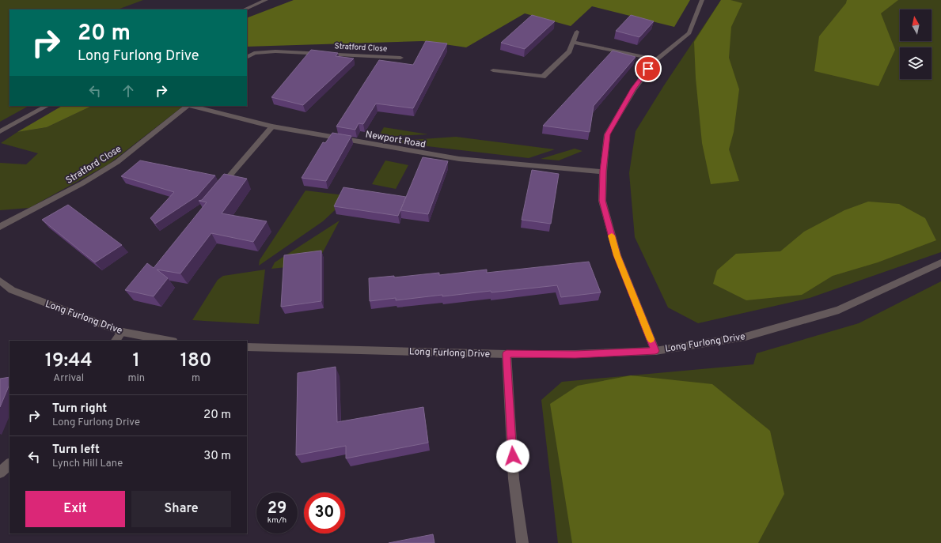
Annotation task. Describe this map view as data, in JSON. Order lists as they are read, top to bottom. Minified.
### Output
{"streets":{"street":["Stratford Close","Newport Road","Long Furlong Drive"]},"north":"top","page":{"turn":["20 m","Long Furlong Drive"],"eta":["19:44","Arrival","1","min","180","m"],"list":[{"name":"Turn right","note":"Long Furlong Drive","value":"20 m"},{"name":"Turn left","note":"Lynch Hill Lane","value":"30 m"}],"buttons":["Exit","Share"],"speed":"29 km/h","limit":"30"}}
